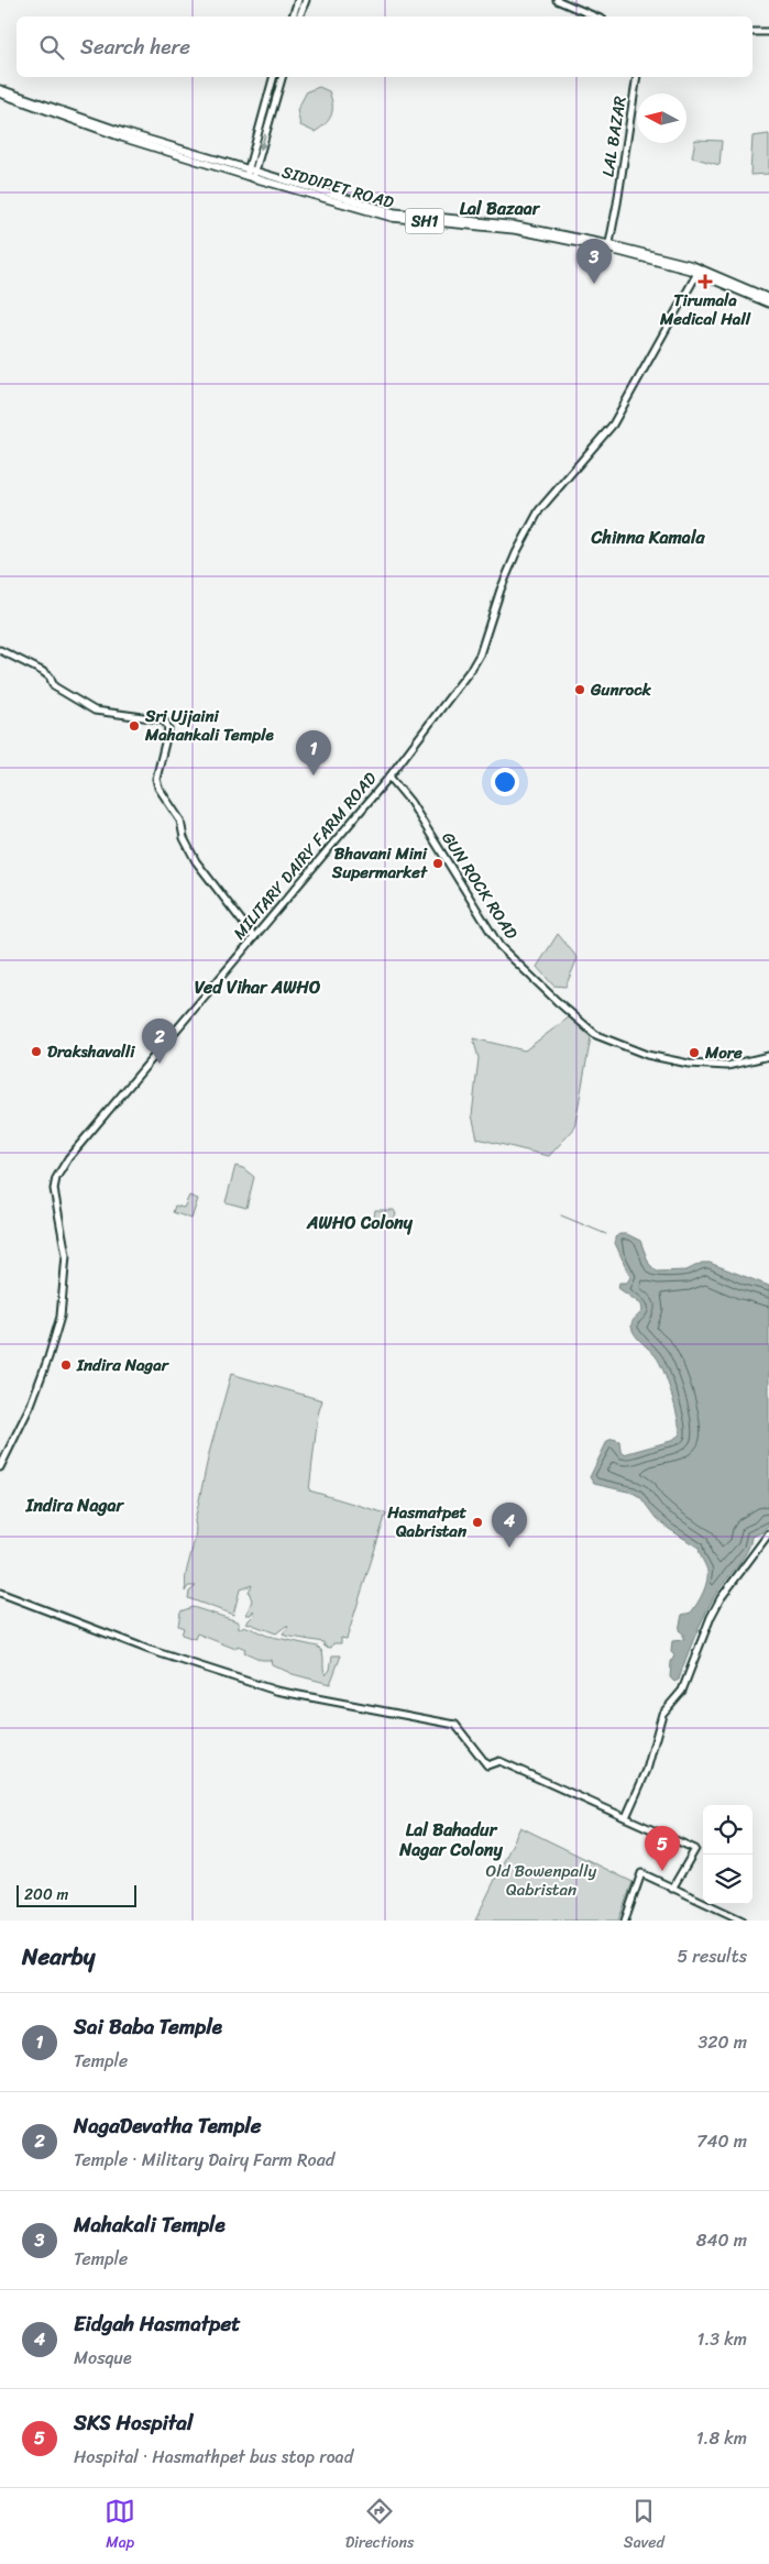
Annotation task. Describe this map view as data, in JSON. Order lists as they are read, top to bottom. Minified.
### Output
{"streets":{"main road":["LAL BAZAR","SIDDIPET ROAD","SH1","MILITARY DAIRY FARM ROAD","GUN ROCK ROAD"]},"crossings":[["LAL BAZAR","SIDDIPET ROAD"],["SIDDIPET ROAD","MILITARY DAIRY FARM ROAD"],["MILITARY DAIRY FARM ROAD","GUN ROCK ROAD"]],"districts":["Lal Bazaar","Chinna Kamala","Ved Vihar AWHO","AWHO Colony","Indira Nagar","Lal Bahadur Nagar Colony"],"parks":["Old Bowenpally Qabristan"],"places":{"health":["Tirumala Medical Hall"],"other":["Gunrock","Sri Ujjaini Mahankali Temple","Bhavani Mini Supermarket","Drakshavalli","More","Indira Nagar","Hasmatpet Qabristan"]},"scale_bar":"200 m","north":"left","page":{"search":"Search here","pins":["3","1","2","4","5"],"scale":"200 m","heading":["Nearby","5 results"],"list":[{"mark":"1","name":"Sai Baba Temple","note":"Temple","value":"320 m"},{"mark":"2","name":"NagaDevatha Temple","note":"Temple · Military Dairy Farm Road","value":"740 m"},{"mark":"3","name":"Mahakali Temple","note":"Temple","value":"840 m"},{"mark":"4","name":"Eidgah Hasmatpet","note":"Mosque","value":"1.3 km"},{"mark":"5","name":"SKS Hospital","note":"Hospital · Hasmathpet bus stop road","value":"1.8 km"}],"nav":["Map","Directions","Saved"]}}
